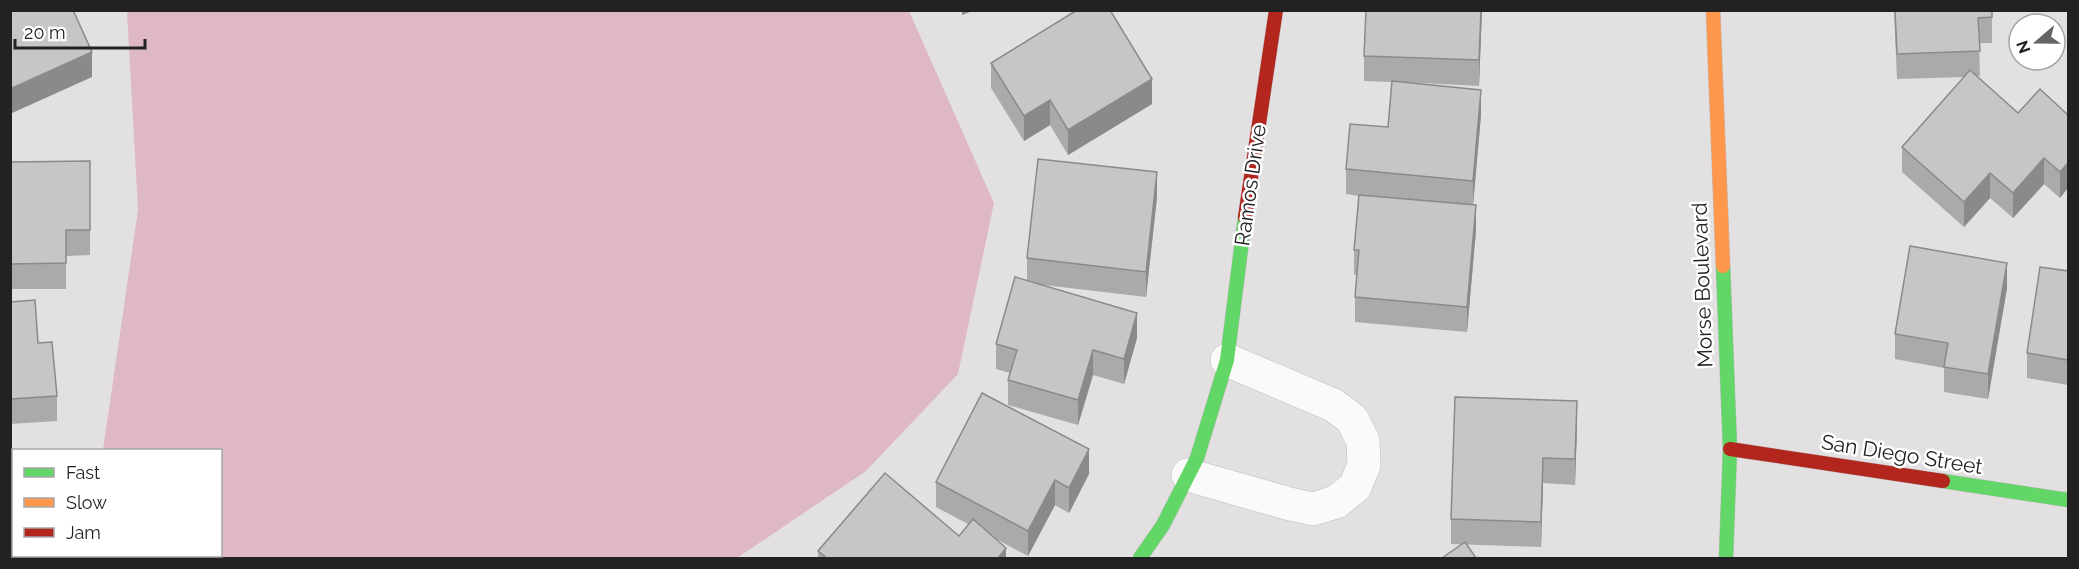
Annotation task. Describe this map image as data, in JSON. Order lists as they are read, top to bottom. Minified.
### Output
{"streets":{"street":["Ramos Drive","Morse Boulevard","San Diego Street"]},"crossings":[["Morse Boulevard","San Diego Street"]],"legend":["Fast","Slow","Jam"],"scale_bar":"20 m","north":"left"}
